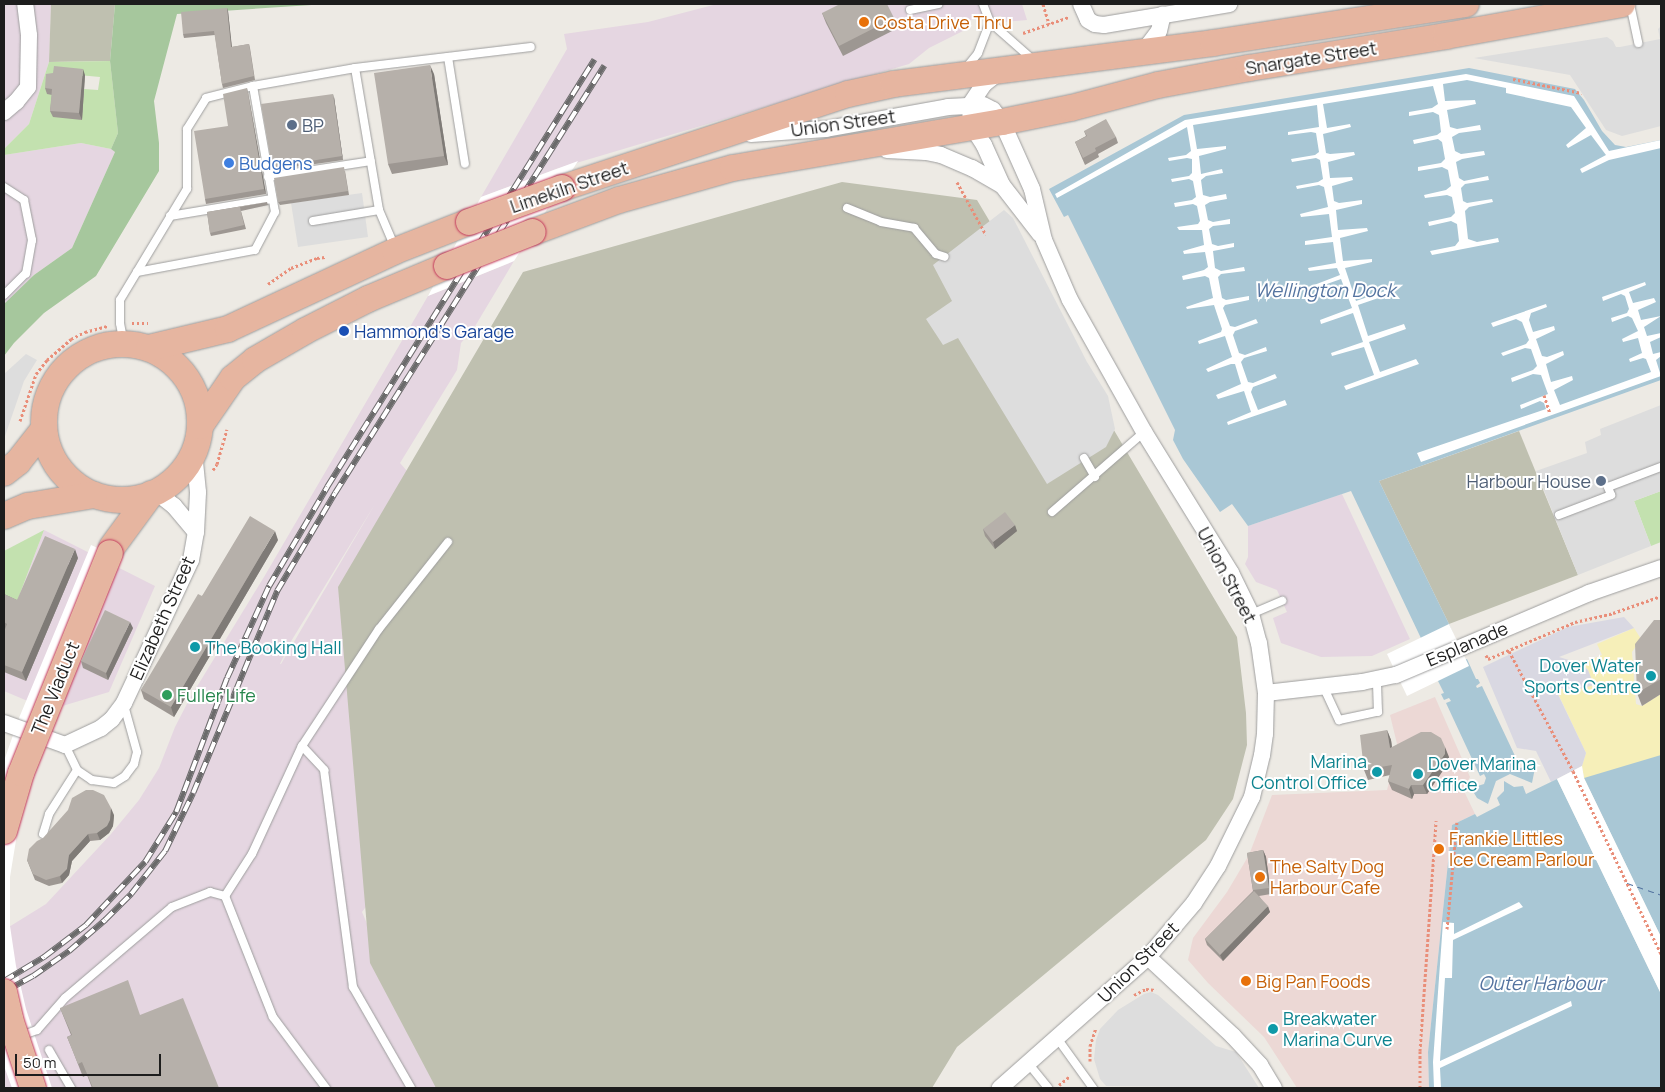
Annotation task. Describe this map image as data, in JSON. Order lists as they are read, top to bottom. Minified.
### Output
{"streets":{"highway":["Snargate Street","Limekiln Street","The Viaduct"],"street":["Union Street","Elizabeth Street","Esplanade"]},"crossings":[["Snargate Street","Union Street"],["Snargate Street","Limekiln Street"],["Union Street","Limekiln Street"],["Union Street","Esplanade"],["Limekiln Street","Elizabeth Street"],["Limekiln Street","The Viaduct"],["Elizabeth Street","The Viaduct"]],"water":["Wellington Dock","Outer Harbour"],"places":["Costa Drive Thru","BP","Budgens","Hammond's Garage","Harbour House","The Booking Hall","Dover Water Sports Centre","Fuller Life","Marina Control Office","Dover Marina Office","Frankie Littles Ice Cream Parlour","The Salty Dog Harbour Cafe","Big Pan Foods","Breakwater Marina Curve"],"scale_bar":"50 m"}
